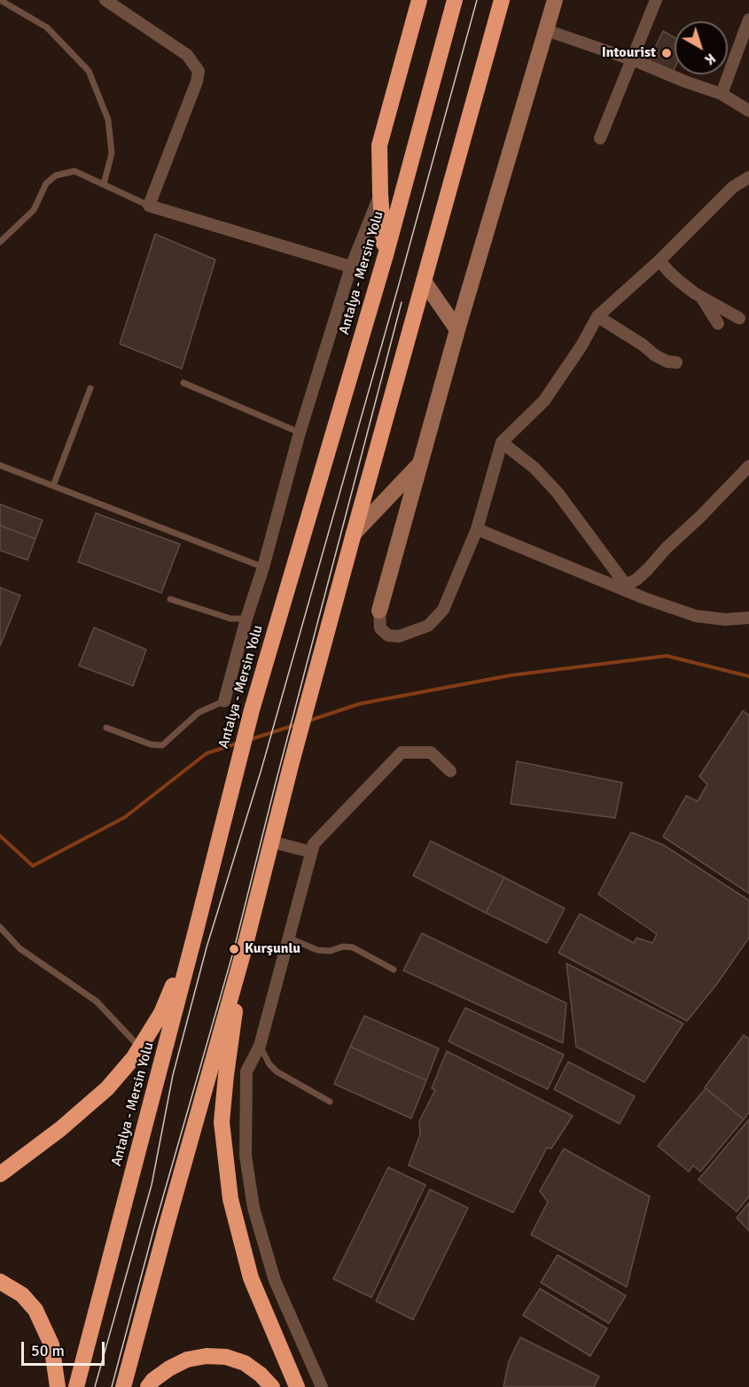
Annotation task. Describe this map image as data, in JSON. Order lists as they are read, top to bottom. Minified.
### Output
{"streets":{"highway":["Antalya - Mersin Yolu"]},"places":["Intourist","Kurşunlu"],"scale_bar":"50 m","north":"bottom right"}
